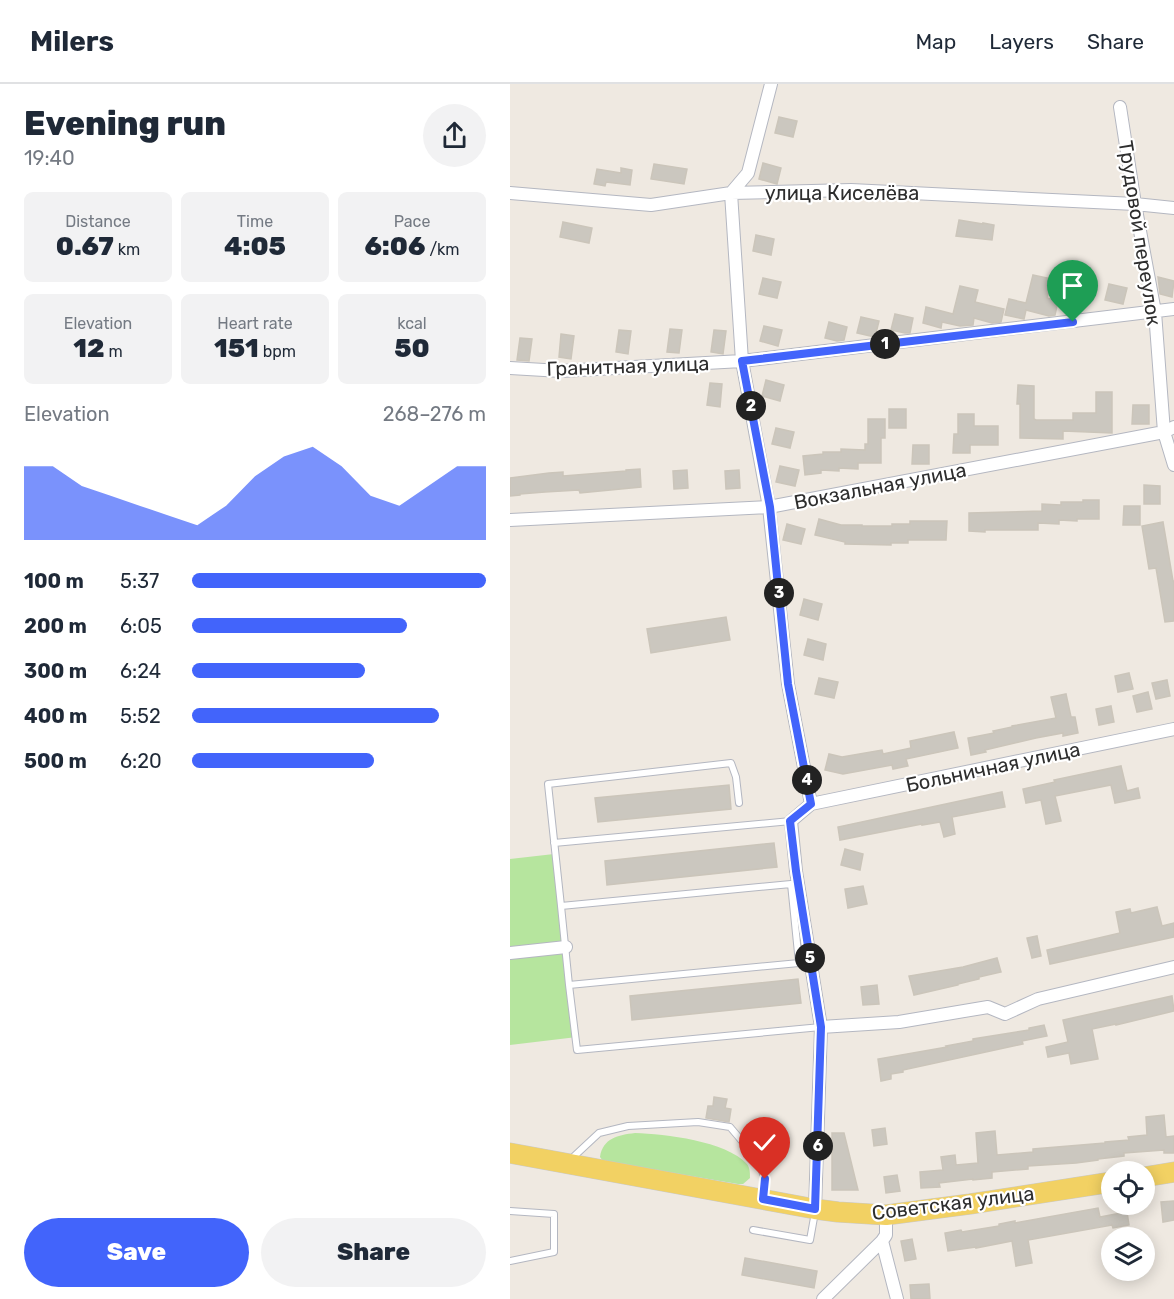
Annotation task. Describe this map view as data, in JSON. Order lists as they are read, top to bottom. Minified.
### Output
{"streets":{"main road":["Советская улица"],"street":["улица Киселёва","Трудовой переулок","Гранитная улица","Вокзальная улица","Больничная улица"]},"crossings":[["улица Киселёва","Трудовой переулок"],["Трудовой переулок","Гранитная улица"],["Трудовой переулок","Вокзальная улица"]],"page":{"header":"Milers","nav":["Map","Layers","Share"],"heading":["Evening run","19:40"],"stats":[["Distance","0.67 km"],["Time","4:05"],["Pace","6:06 /km"],["Elevation","12 m"],["Heart rate","151 bpm"],["kcal","50"]],"pins":["1","2","3","4","5","6"],"chart":["Elevation","268–276 m"],"list":[{"name":"100 m","note":"5:37"},{"name":"200 m","note":"6:05"},{"name":"300 m","note":"6:24"},{"name":"400 m","note":"5:52"},{"name":"500 m","note":"6:20"}],"buttons":["Save","Share"]}}
